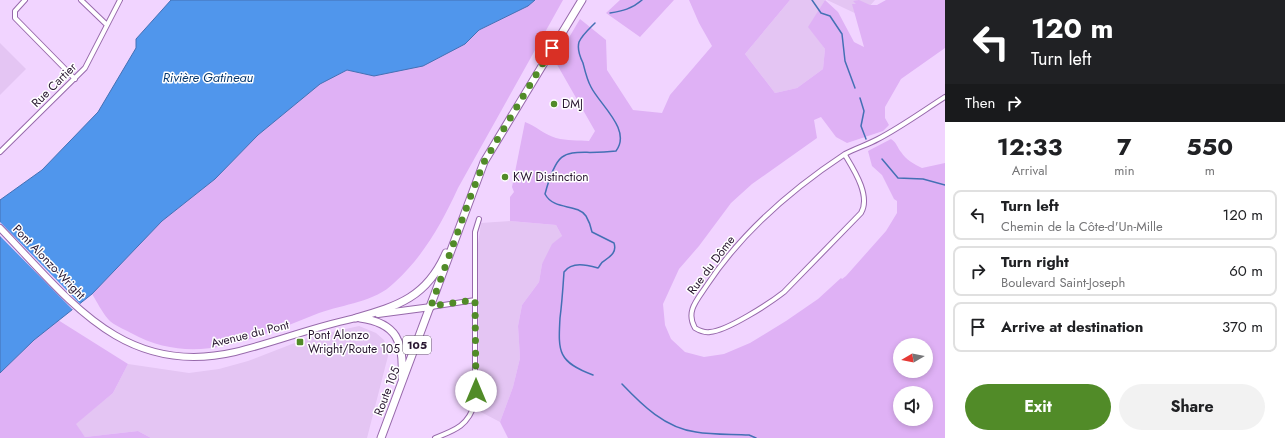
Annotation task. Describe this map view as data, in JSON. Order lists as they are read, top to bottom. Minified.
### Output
{"streets":{"main road":["Pont Alonzo-Wright","Avenue du Pont","105","Route 105"],"street":["Rue Cartier","Rue du Dôme"]},"crossings":[["Pont Alonzo-Wright","Avenue du Pont"],["Avenue du Pont","105"],["Avenue du Pont","Route 105"],["105","Route 105"]],"water":["Rivière Gatineau"],"places":{"other":["DMJ","KW Distinction"],"transit":["Pont Alonzo Wright/Route 105"]},"north":"left","page":{"turn":["120 m","Turn left"],"then":"Then","eta":["12:33","Arrival","7","min","550","m"],"list":[{"name":"Turn left","note":"Chemin de la Côte-d'Un-Mille","value":"120 m"},{"name":"Turn right","note":"Boulevard Saint-Joseph","value":"60 m"},{"name":"Arrive at destination","value":"370 m"}],"buttons":["Exit","Share"]}}
